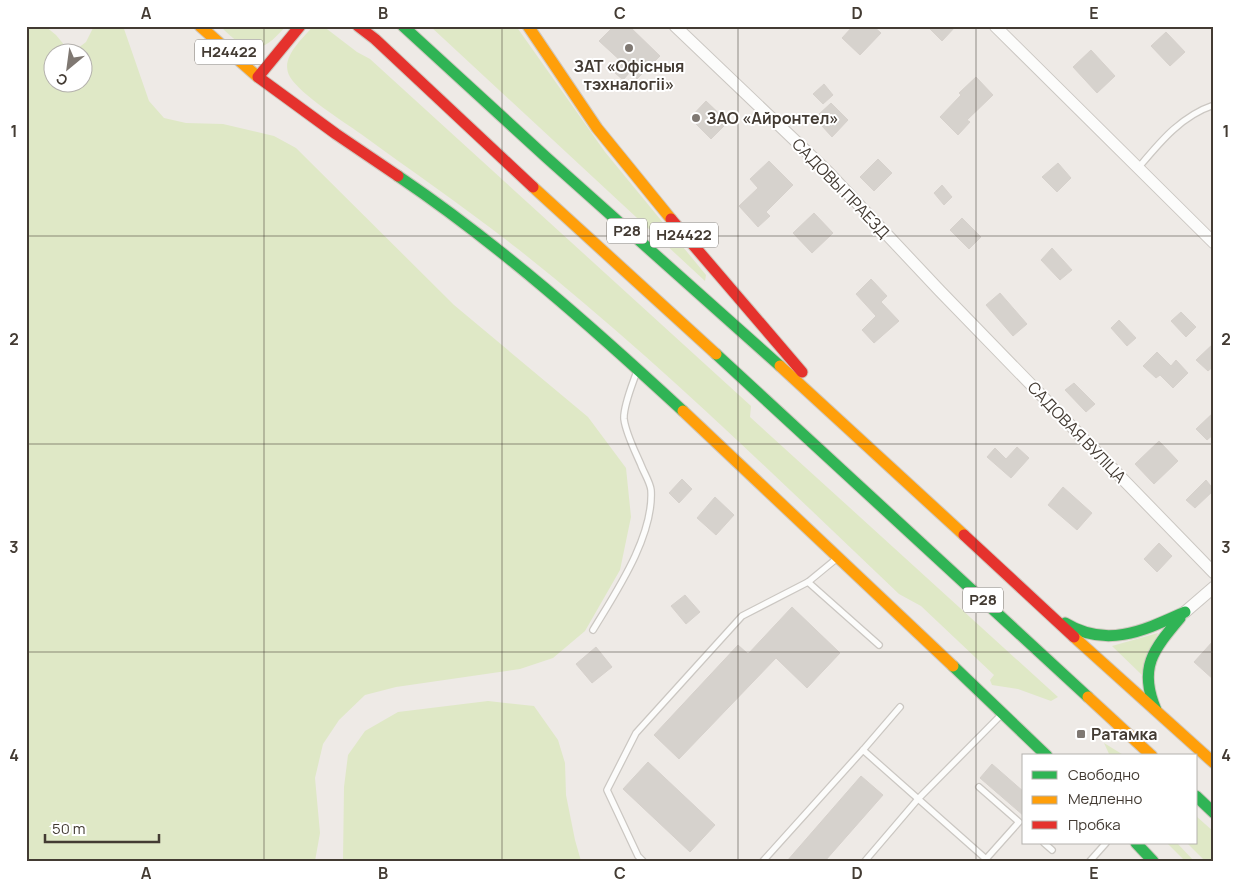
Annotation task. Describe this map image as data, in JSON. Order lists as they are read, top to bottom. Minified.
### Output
{"streets":{"main road":["Н24422","Р28"],"street":["САДОВЫ ПРАЕЗД","САДОВАЯ ВУЛІЦА"]},"crossings":[["Н24422","Р28"],["САДОВЫ ПРАЕЗД","САДОВАЯ ВУЛІЦА"]],"places":{"other":["ЗАТ «Офісныя тэхналогіі»","ЗАО «Айронтел»"],"transit":["Ратамка"]},"legend":["Свободно","Медленно","Пробка"],"scale_bar":"50 m","north":"bottom left","grid":{"columns":["A","B","C","D","E"],"rows":["1","2","3","4"]}}
